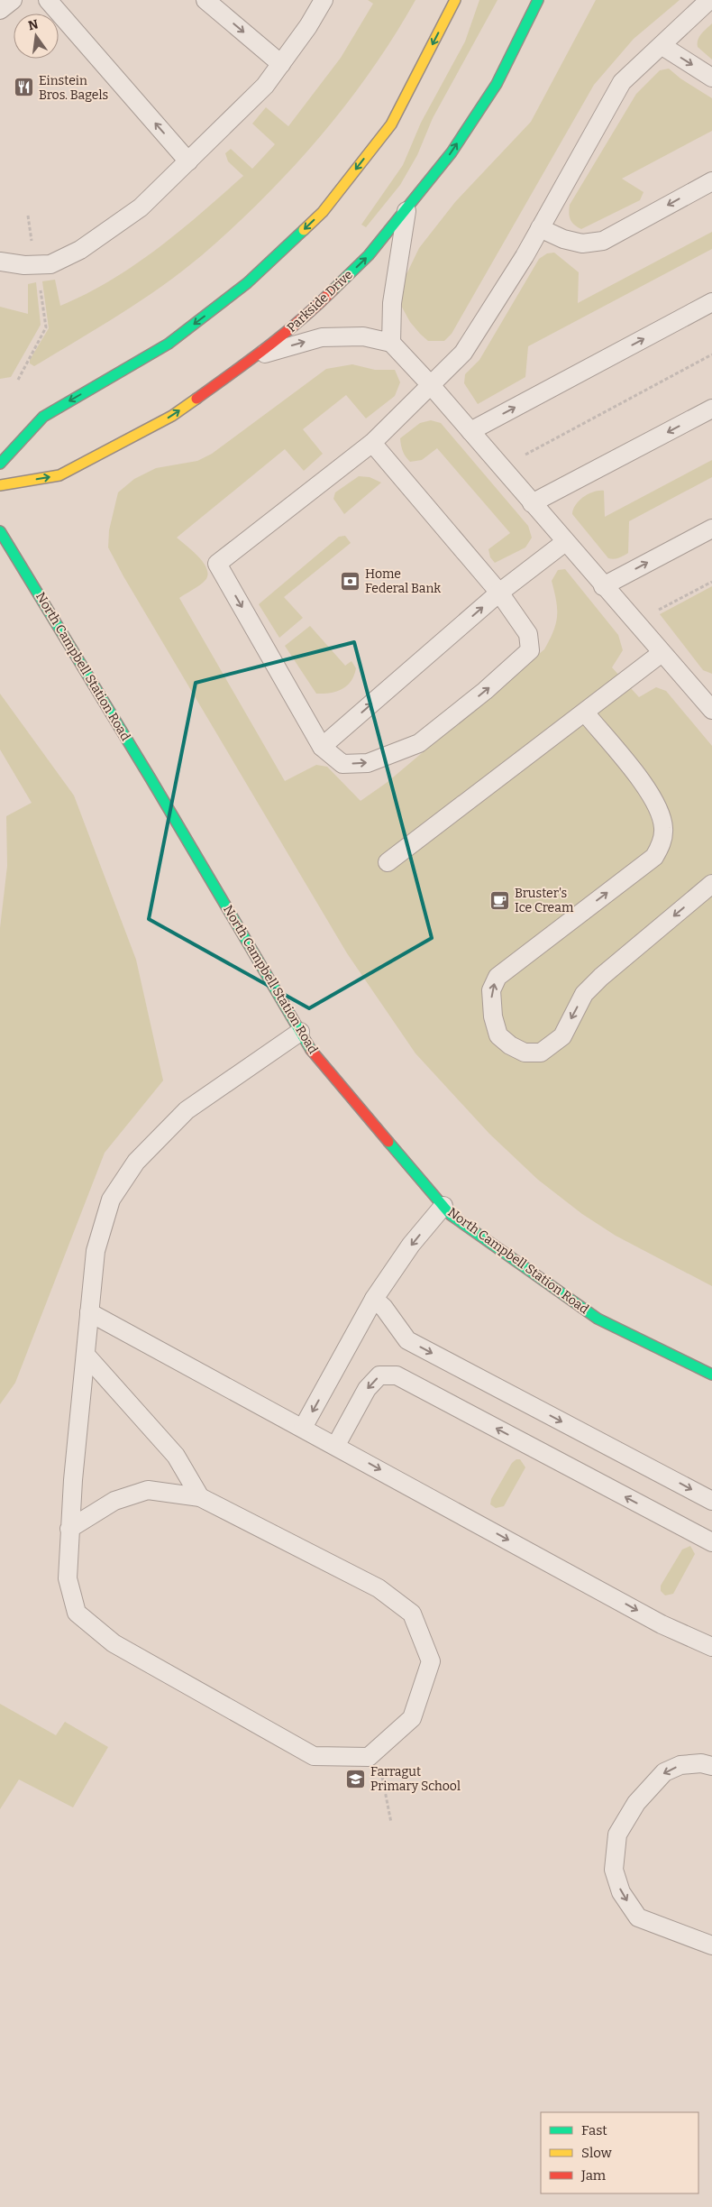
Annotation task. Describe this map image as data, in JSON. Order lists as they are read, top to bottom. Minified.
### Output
{"streets":{"street":["Parkside Drive","North Campbell Station Road"]},"places":{"restaurant":["Einstein Bros. Bagels"],"bank":["Home Federal Bank"],"cafe":["Bruster's Ice Cream"],"school or university":["Farragut Primary School"]},"legend":["Fast","Slow","Jam"],"north":"top"}
